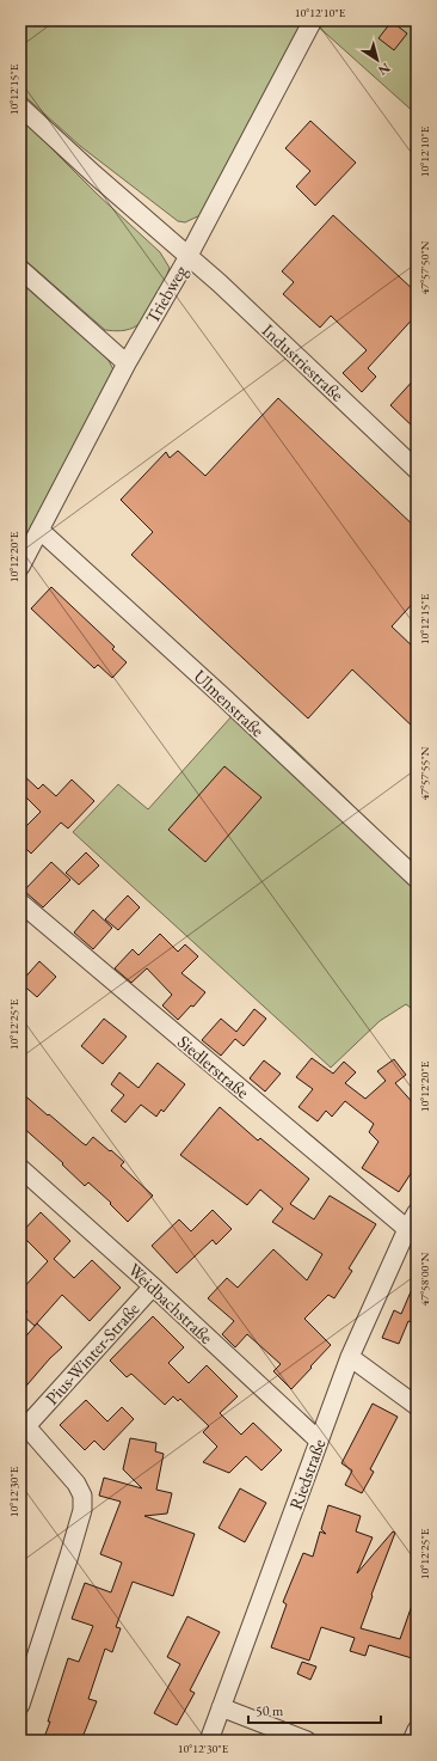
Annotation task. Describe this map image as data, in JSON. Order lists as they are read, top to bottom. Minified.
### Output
{"streets":{"street":["Triebweg","Industriestraße","Ulmenstraße","Siedlerstraße","Weidbachstraße","Pius-Winter-Straße","Riedstraße"]},"crossings":[["Triebweg","Industriestraße"],["Triebweg","Ulmenstraße"],["Siedlerstraße","Riedstraße"],["Weidbachstraße","Pius-Winter-Straße"],["Weidbachstraße","Riedstraße"]],"scale_bar":"50 m","north":"bottom right","coordinates":["10°12'10\"E","10°12'15\"E","47°57'50\"N","10°12'20\"E","47°57'55\"N","10°12'25\"E","47°58'00\"N","10°12'30\"E"]}
